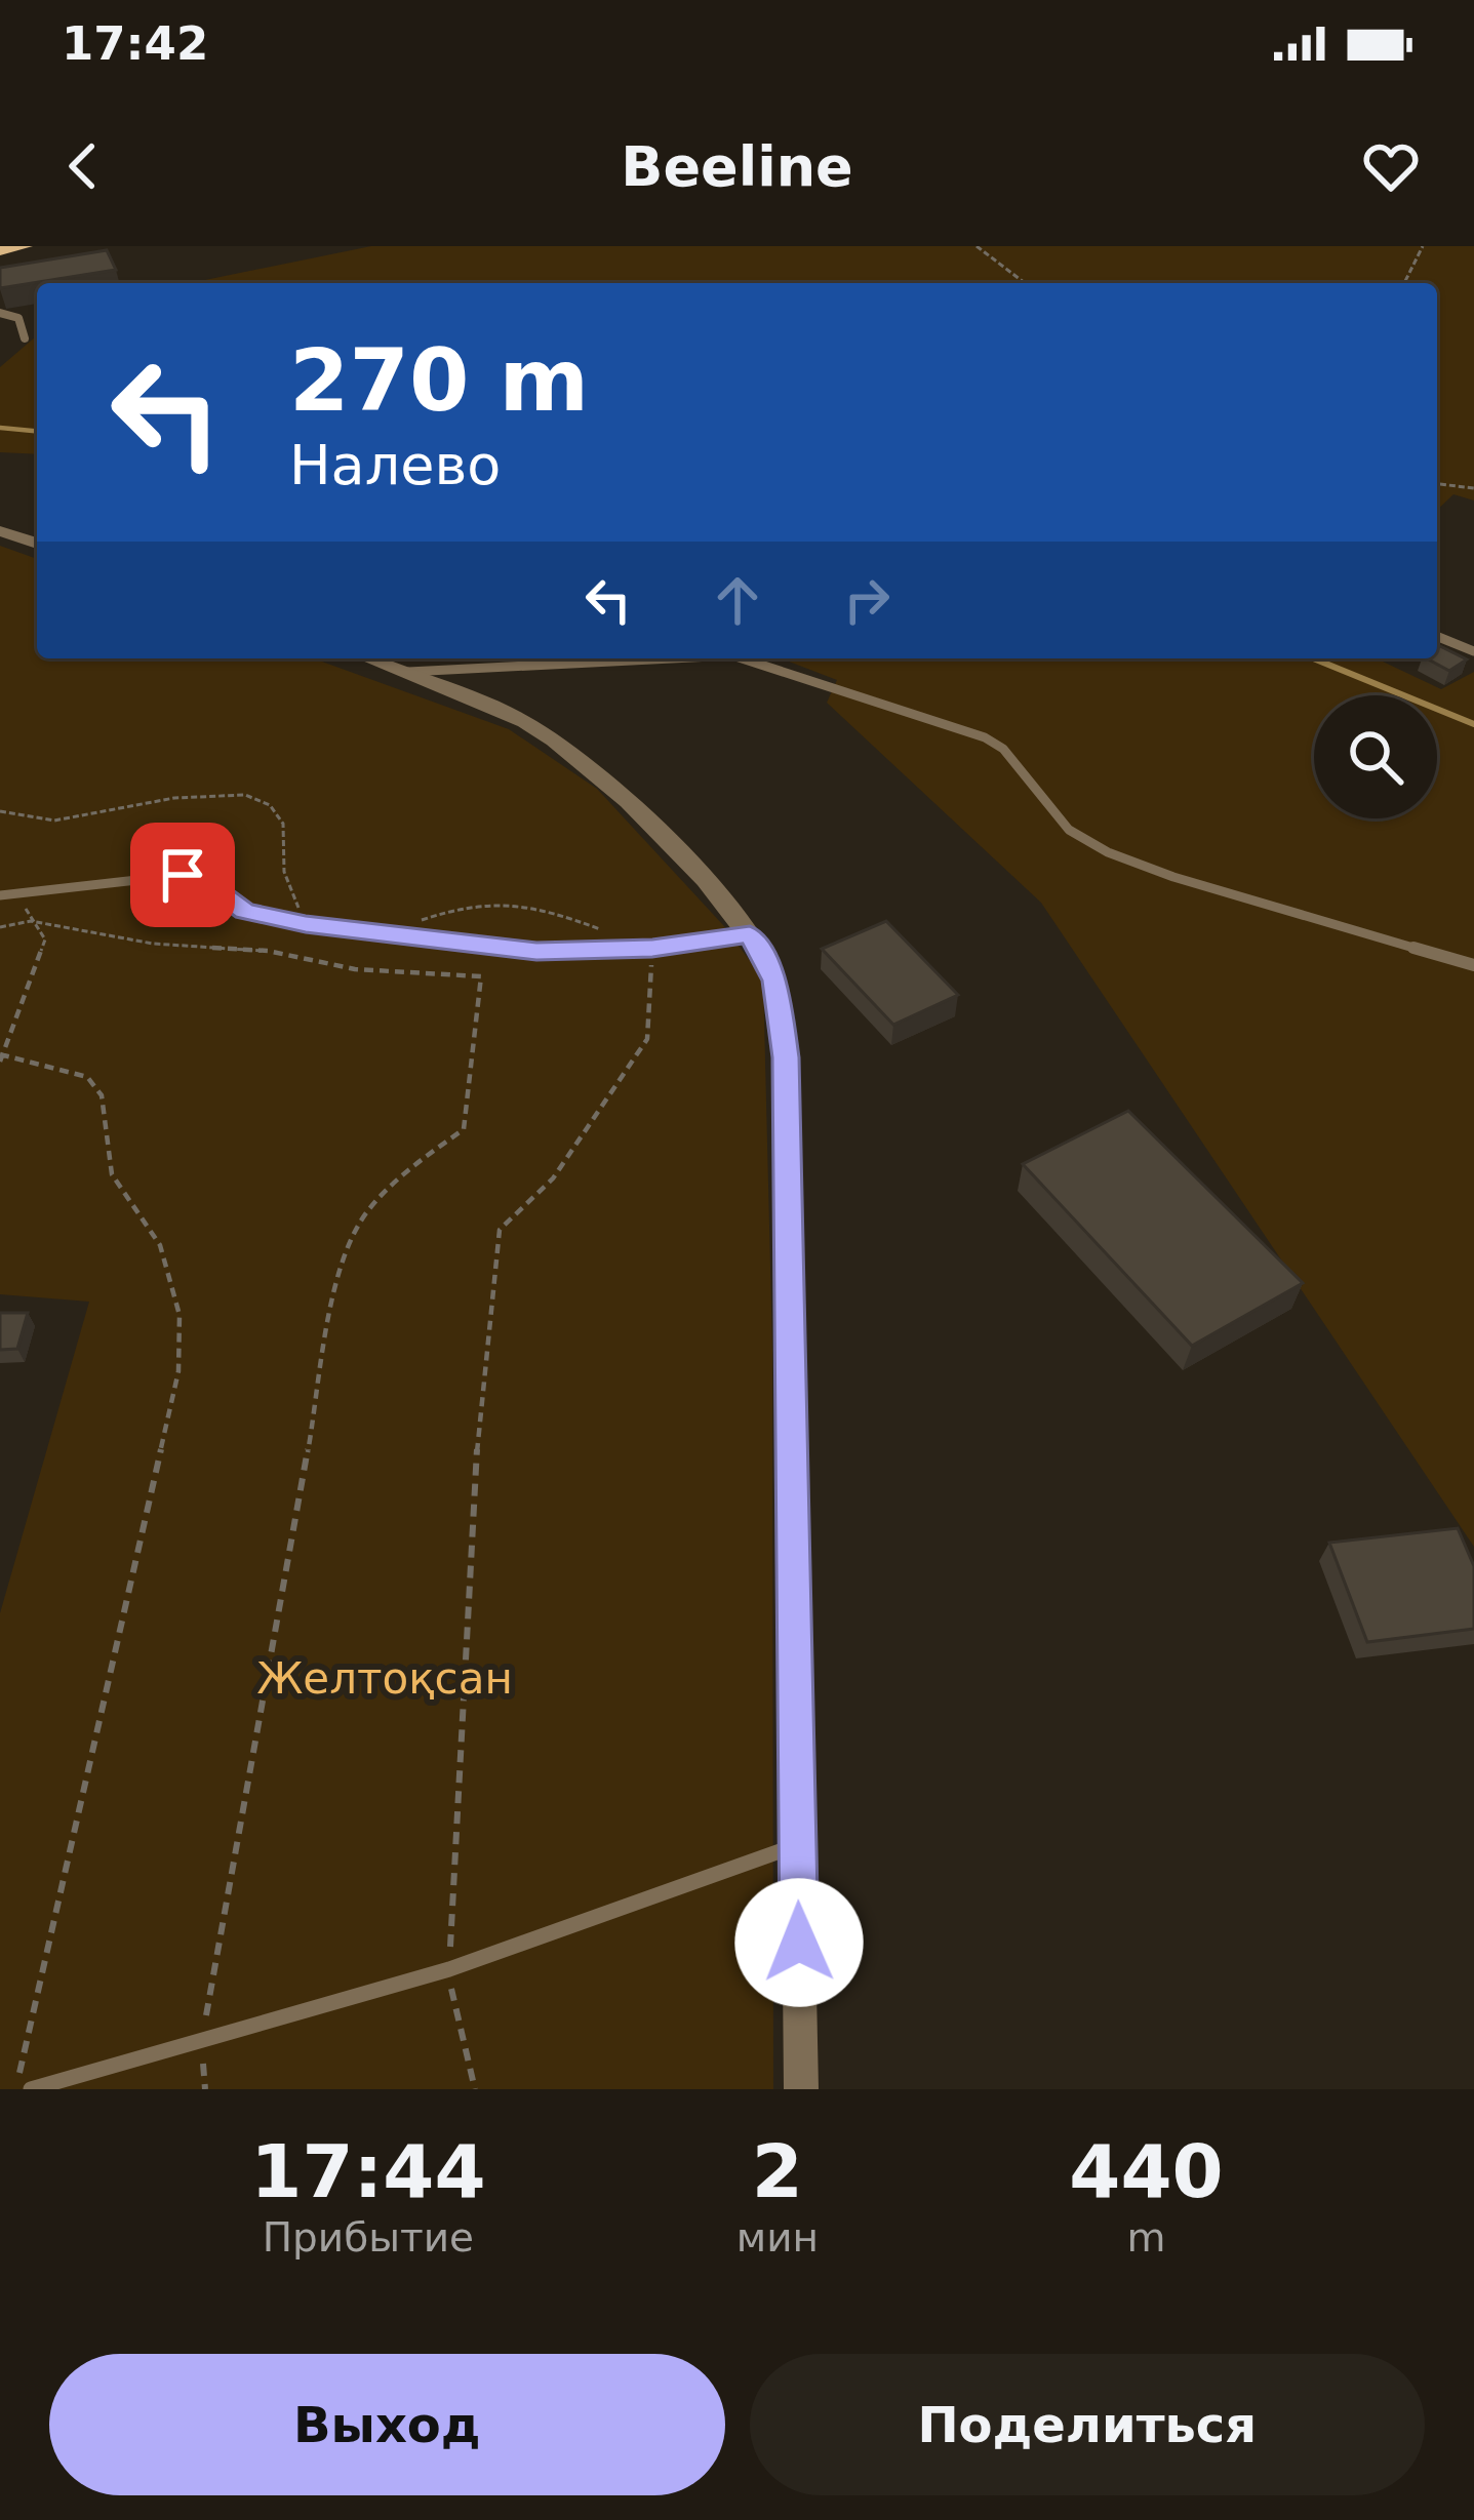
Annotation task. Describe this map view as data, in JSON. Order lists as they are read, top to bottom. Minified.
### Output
{"parks":["Желтоқсан"],"page":{"status":"17:42","header":"Beeline","turn":["270 m","Налево"],"eta":["17:44","Прибытие","2","мин","440","m"],"buttons":["Выход","Поделиться"]}}
